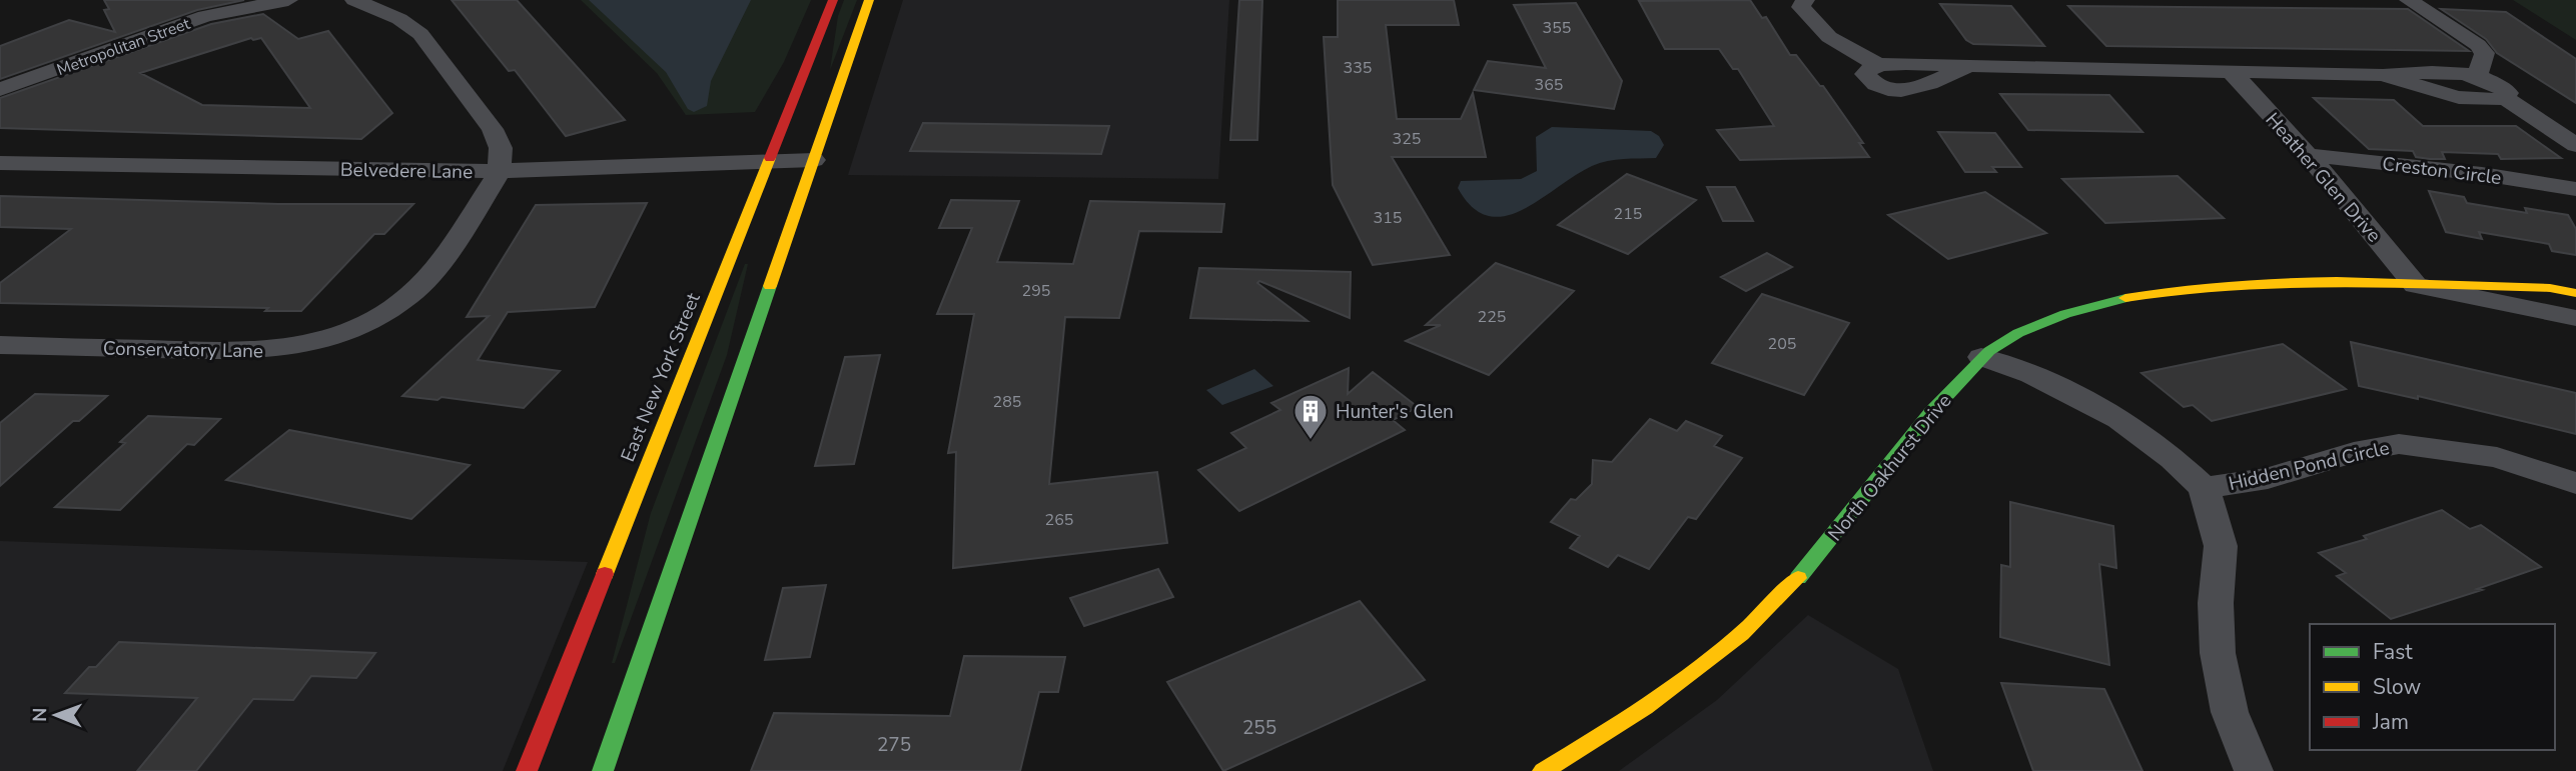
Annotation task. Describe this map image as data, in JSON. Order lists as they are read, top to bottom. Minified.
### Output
{"streets":{"main road":["East New York Street","North Oakhurst Drive"],"street":["Metropolitan Street","Belvedere Lane","Creston Circle","Heather Glen Drive","Conservatory Lane","Hidden Pond Circle"]},"crossings":[["Belvedere Lane","Conservatory Lane"],["Belvedere Lane","East New York Street"],["Creston Circle","Heather Glen Drive"],["Heather Glen Drive","North Oakhurst Drive"]],"places":{"building":["Hunter's Glen"]},"house_numbers":["355","335","365","325","215","315","295","225","205","285","265","255","275"],"legend":["Fast","Slow","Jam"],"north":"left"}
